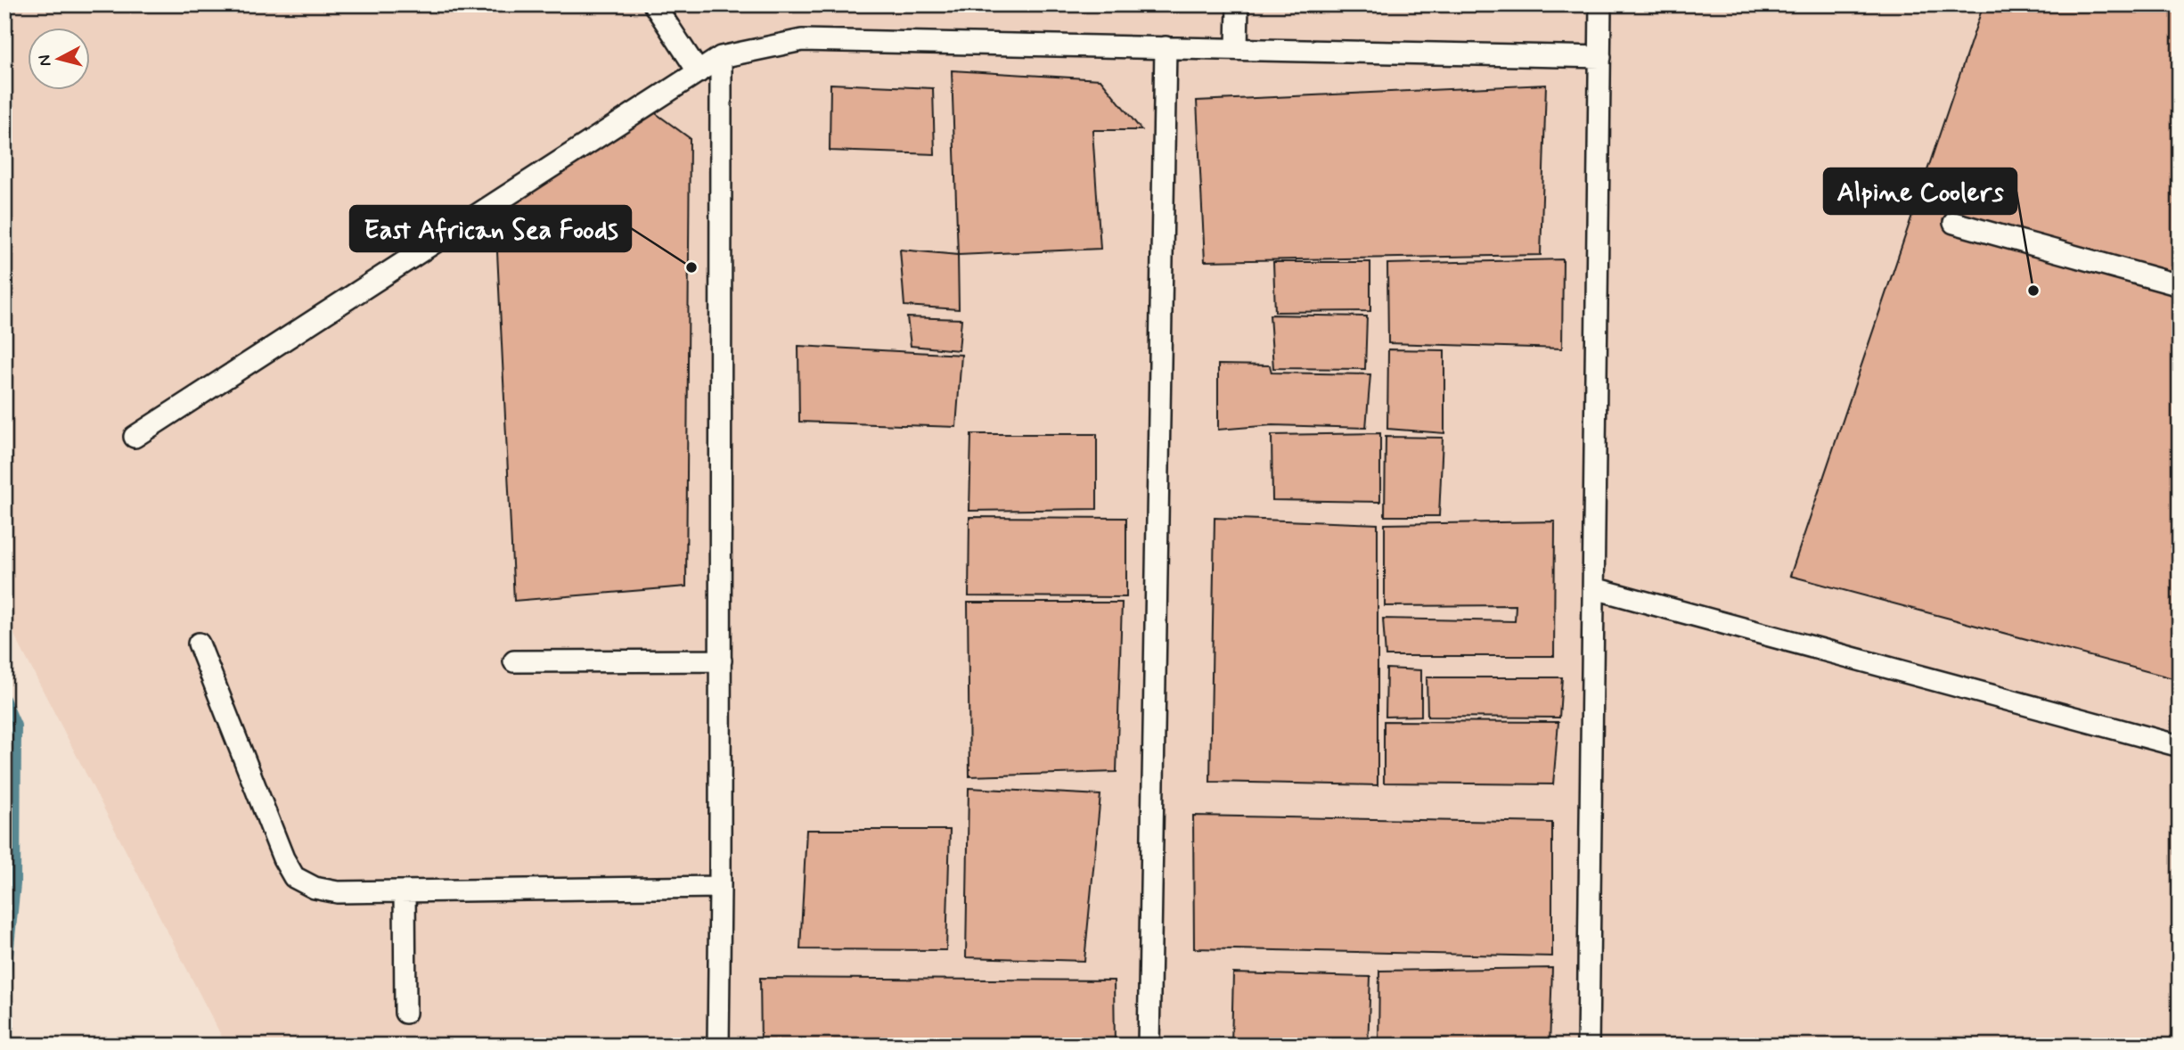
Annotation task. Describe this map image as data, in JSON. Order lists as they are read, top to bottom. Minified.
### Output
{"places":["East African Sea Foods","Alpine Coolers"],"north":"left"}
